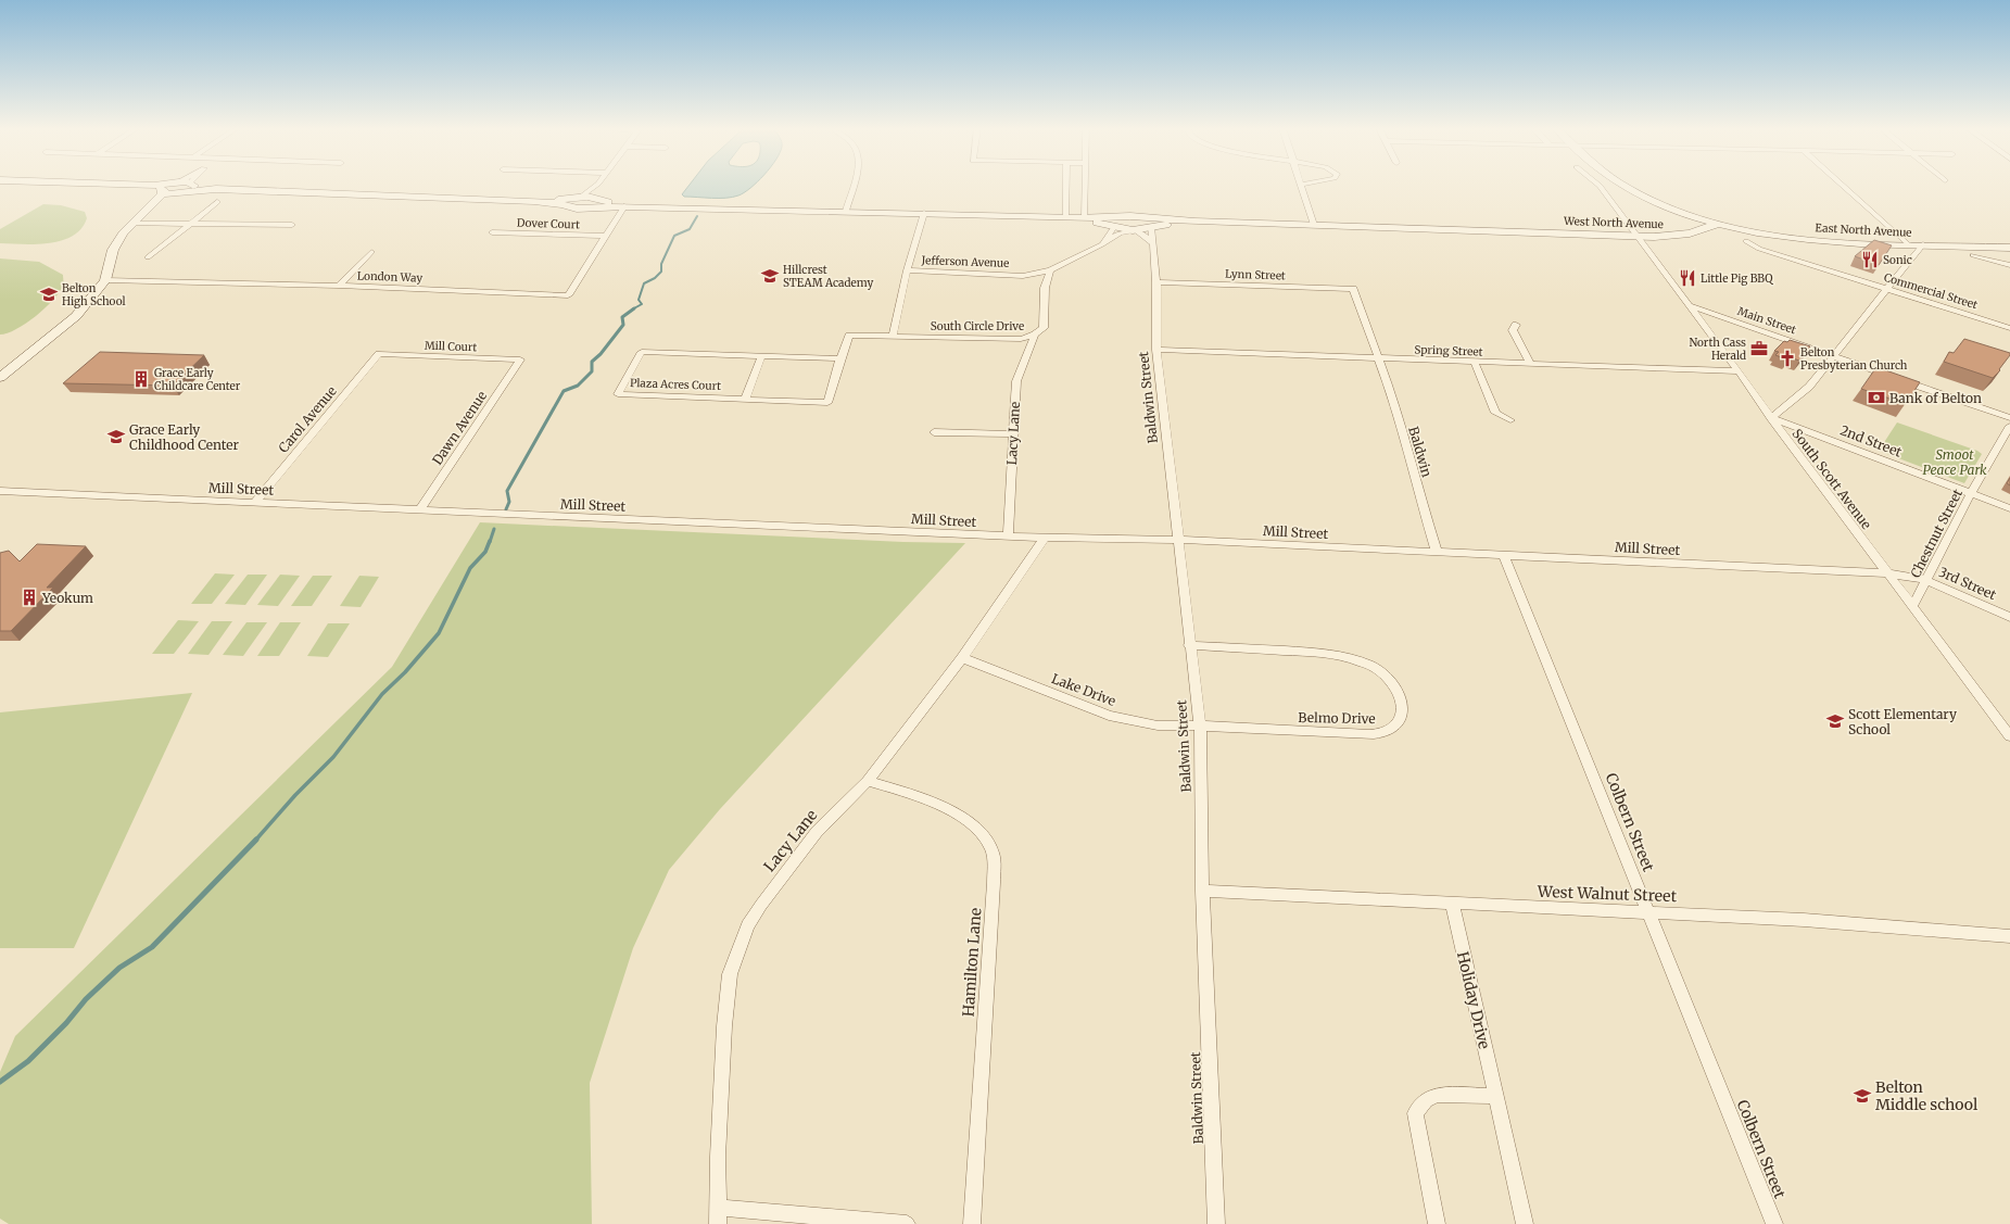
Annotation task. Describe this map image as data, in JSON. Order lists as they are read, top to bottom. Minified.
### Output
{"streets":{"main road":["West North Avenue","East North Avenue"],"street":["Dover Court","Jefferson Avenue","Lynn Street","London Way","Commercial Street","Main Street","South Circle Drive","Mill Court","Spring Street","Plaza Acres Court","Baldwin Street","Carol Avenue","Dawn Avenue","Lacy Lane","2nd Street","Baldwin","South Scott Avenue","Mill Street","Chestnut Street","3rd Street","Lake Drive","Belmo Drive","Colbern Street","West Walnut Street","Hamilton Lane","Holiday Drive"]},"crossings":[["West North Avenue","East North Avenue"],["West North Avenue","Jefferson Avenue"],["West North Avenue","London Way"],["West North Avenue","Baldwin Street"],["West North Avenue","South Scott Avenue"],["Dover Court","London Way"],["Jefferson Avenue","South Circle Drive"],["Lynn Street","Baldwin Street"],["Lynn Street","Baldwin"],["Main Street","South Scott Avenue"],["South Circle Drive","Plaza Acres Court"],["South Circle Drive","Lacy Lane"],["Mill Court","Carol Avenue"],["Mill Court","Dawn Avenue"],["Spring Street","Baldwin Street"],["Spring Street","Baldwin"],["Spring Street","South Scott Avenue"],["Baldwin Street","Mill Street"],["Baldwin Street","Lake Drive"],["Baldwin Street","Belmo Drive"],["Baldwin Street","West Walnut Street"],["Carol Avenue","Mill Street"],["Dawn Avenue","Mill Street"],["Lacy Lane","Mill Street"],["Lacy Lane","Lake Drive"],["Lacy Lane","Hamilton Lane"],["2nd Street","South Scott Avenue"],["2nd Street","Chestnut Street"],["Baldwin","Mill Street"],["South Scott Avenue","Mill Street"],["South Scott Avenue","Chestnut Street"],["South Scott Avenue","3rd Street"],["Mill Street","3rd Street"],["Mill Street","Colbern Street"],["Chestnut Street","3rd Street"],["Lake Drive","Belmo Drive"],["Colbern Street","West Walnut Street"],["West Walnut Street","Holiday Drive"]],"parks":["Smoot Peace Park"],"places":{"restaurant":["Sonic","Little Pig BBQ"],"school or university":["Hillcrest STEAM Academy","Belton High School","Grace Early Childhood Center","Scott Elementary School","Belton Middle school"],"office":["North Cass Herald"],"church":["Belton Presbyterian Church"],"building":["Grace Early Childcare Center","Yeokum"],"bank":["Bank of Belton"]}}
